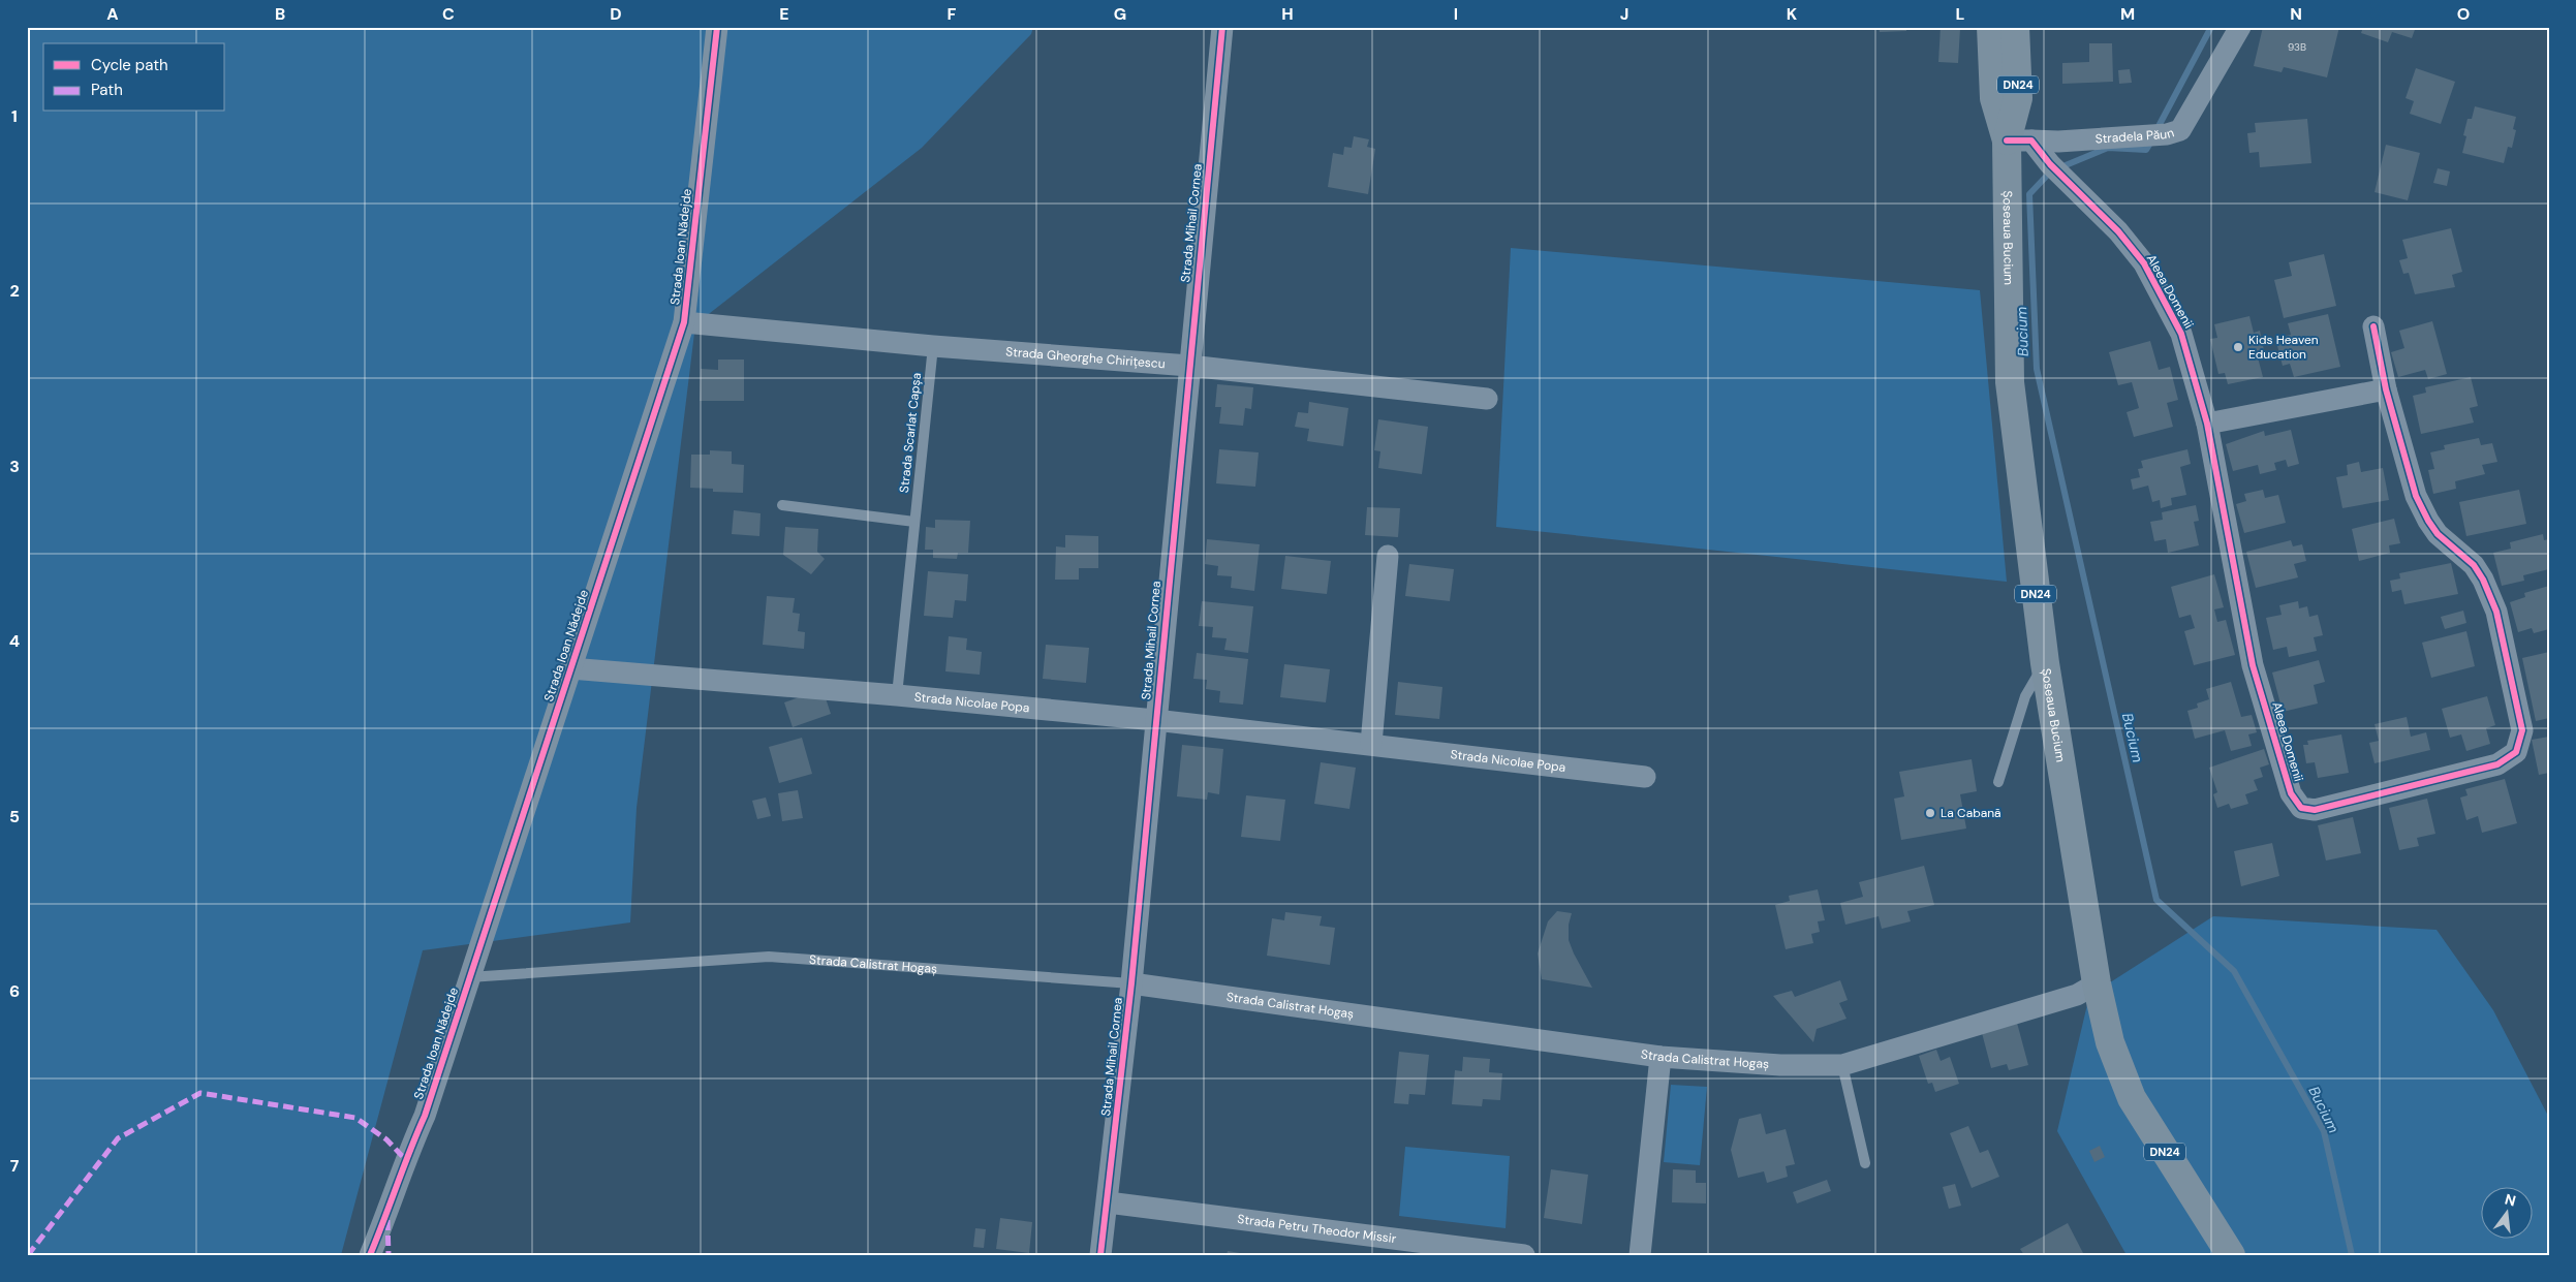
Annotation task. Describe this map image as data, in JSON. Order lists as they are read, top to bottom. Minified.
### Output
{"streets":{"main road":["DN24","Șoseaua Bucium"],"street":["Stradela Păun","Strada Mihail Cornea","Strada Ioan Nădejde","Aleea Domenii","Strada Gheorghe Chirițescu","Strada Nicolae Popa","Strada Calistrat Hogaș","Strada Petru Theodor Missir"],"lane":["Strada Scarlat Capșa"]},"crossings":[["Stradela Păun","Șoseaua Bucium"],["Stradela Păun","Aleea Domenii"],["Strada Mihail Cornea","Strada Gheorghe Chirițescu"],["Strada Mihail Cornea","Strada Nicolae Popa"],["Strada Mihail Cornea","Strada Calistrat Hogaș"],["Strada Mihail Cornea","Strada Petru Theodor Missir"],["Șoseaua Bucium","Aleea Domenii"],["Șoseaua Bucium","Strada Calistrat Hogaș"],["Strada Ioan Nădejde","Strada Gheorghe Chirițescu"],["Strada Ioan Nădejde","Strada Nicolae Popa"],["Strada Ioan Nădejde","Strada Calistrat Hogaș"],["Strada Gheorghe Chirițescu","Strada Scarlat Capșa"],["Strada Scarlat Capșa","Strada Nicolae Popa"]],"water":["Bucium"],"places":["Kids Heaven Education","La Cabană"],"house_numbers":["93B"],"legend":["Cycle path","Path"],"north":"top","grid":{"columns":["A","B","C","D","E","F","G","H","I","J","K","L","M","N","O"],"rows":["1","2","3","4","5","6","7"]}}
